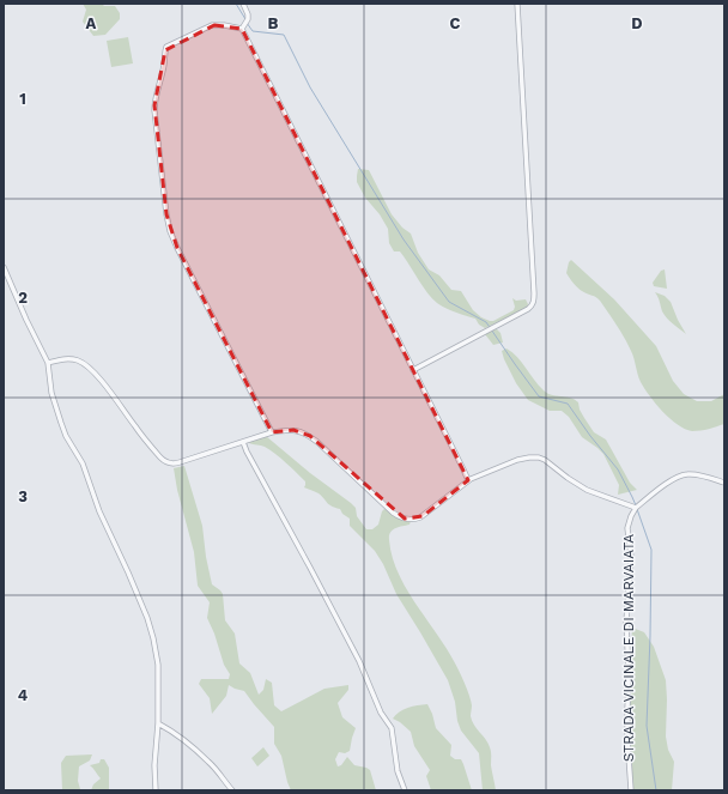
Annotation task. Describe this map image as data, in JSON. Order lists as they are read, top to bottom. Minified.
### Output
{"streets":{"street":["STRADA VICINALE DI MARVAIATA"]},"grid":{"columns":["A","B","C","D"],"rows":["1","2","3","4"]}}
